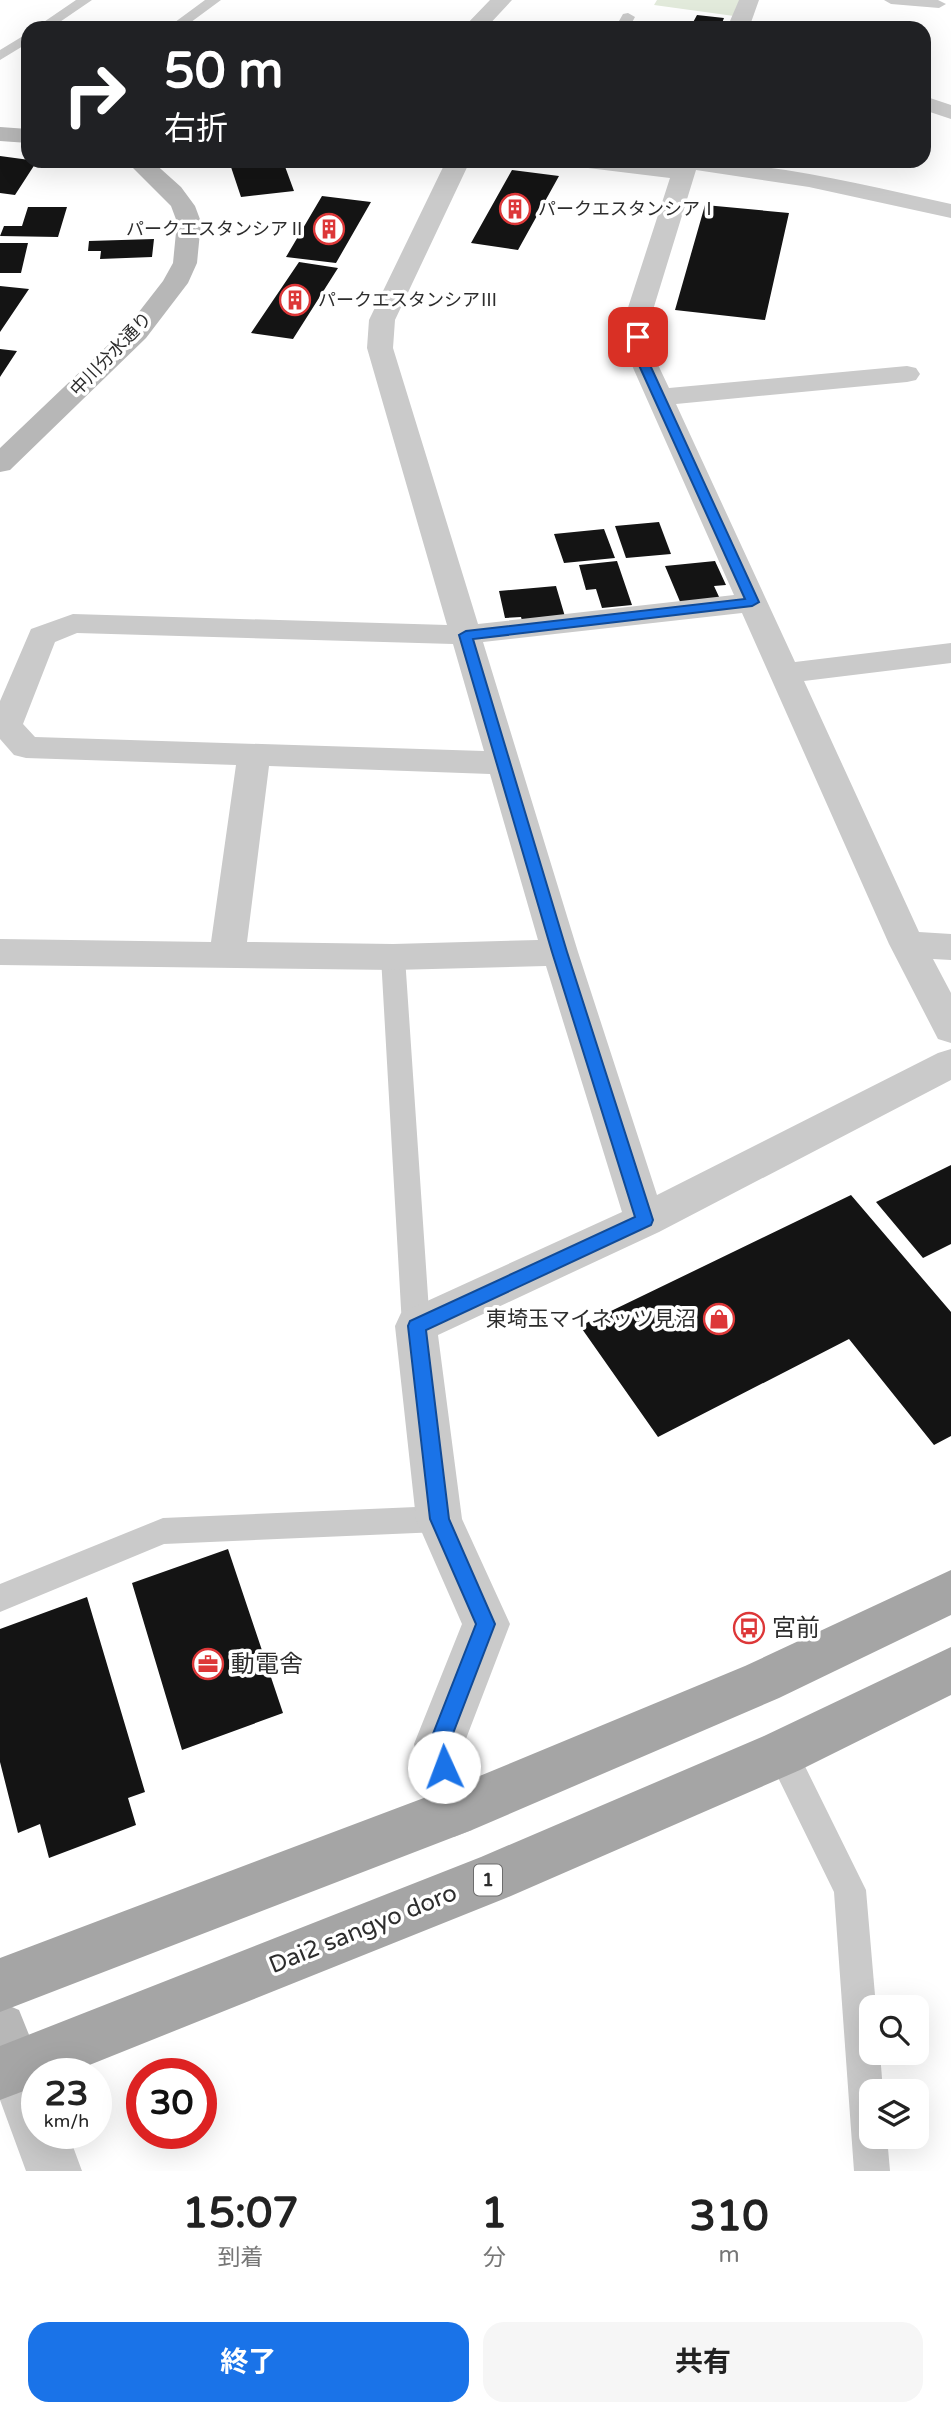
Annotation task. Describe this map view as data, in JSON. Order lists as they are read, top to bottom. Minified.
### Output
{"streets":{"main road":["1","Dai2 sangyo doro"],"street":["中川分水通り"]},"places":{"building":["パークエスタンシアⅠ","パークエスタンシアⅡ","パークエスタンシアⅢ"],"shop":["東埼玉マイネッツ見沼"],"bus stop":["宮前"],"office":["動電舎"]},"page":{"turn":["50 m","右折"],"speed":"23 km/h","limit":"30","eta":["15:07","到着","1","分","310","m"],"buttons":["終了","共有"]}}
